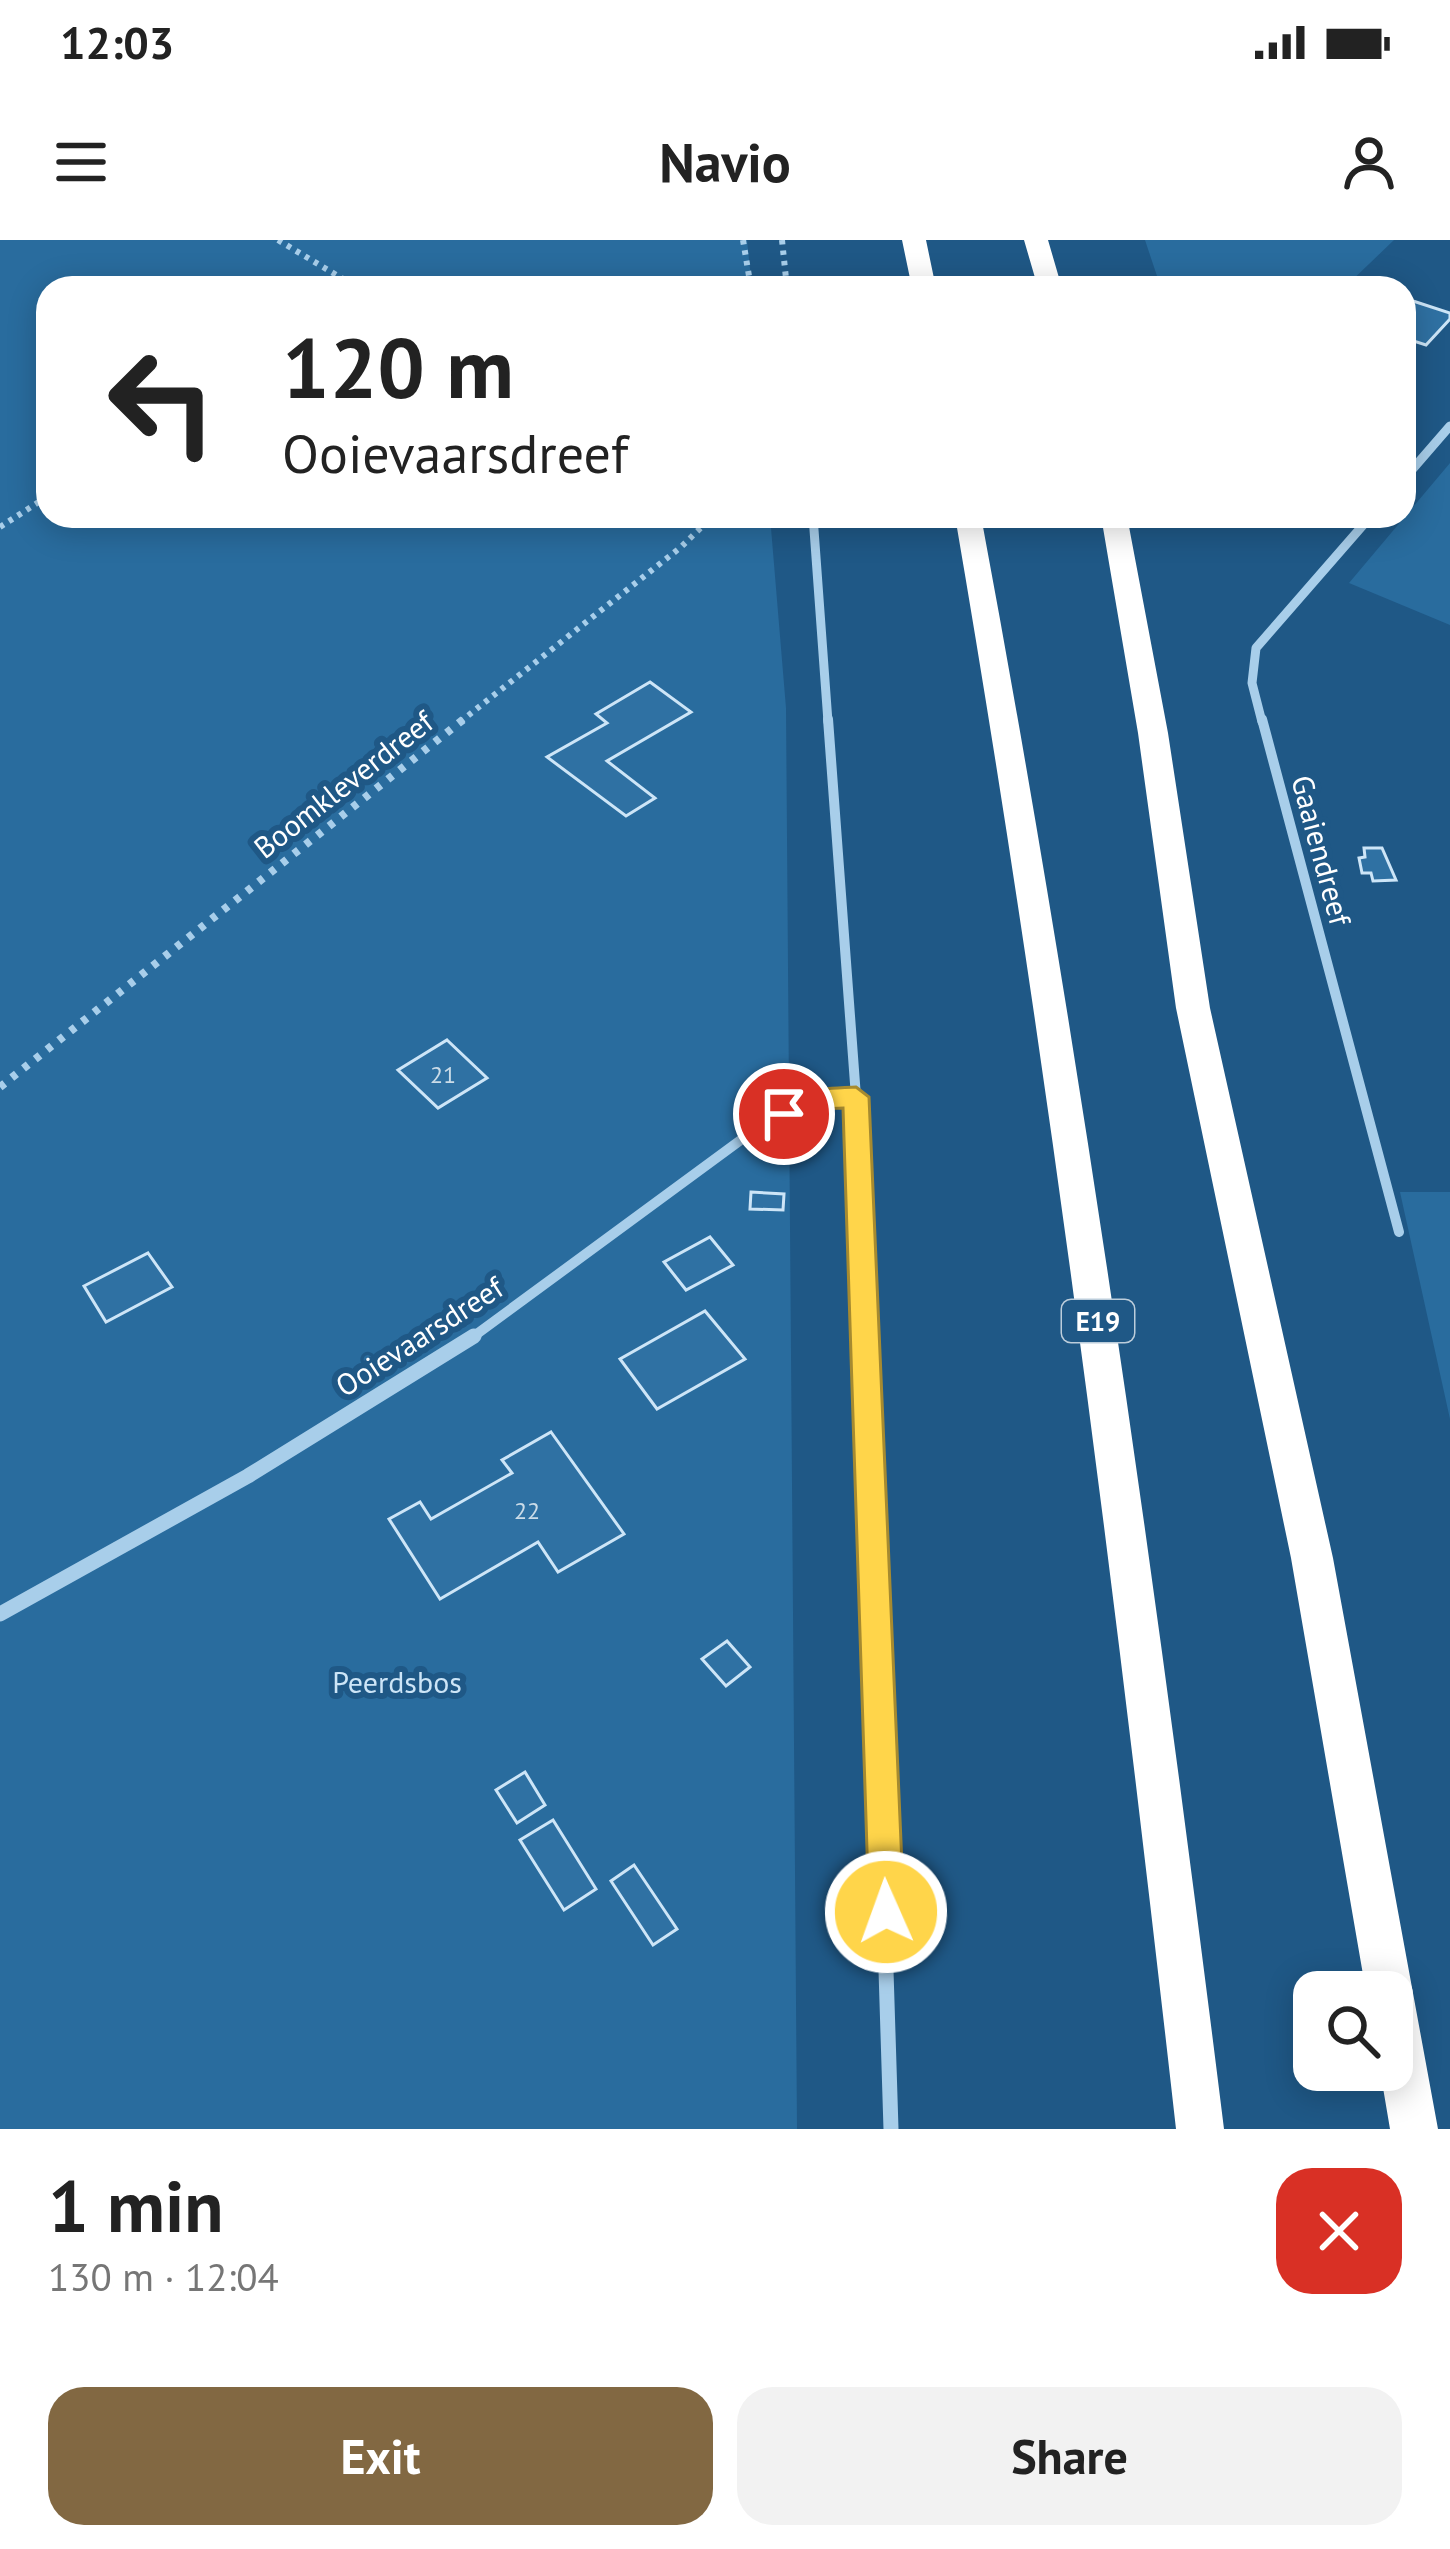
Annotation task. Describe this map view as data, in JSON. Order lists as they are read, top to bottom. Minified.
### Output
{"streets":{"highway":["E19"],"street":["Gaaiendreef","Ooievaarsdreef"],"path":["Boomkleverdreef"]},"parks":["Peerdsbos"],"house_numbers":["21","22"],"page":{"status":"12:03","header":"Navio","turn":["120 m","Ooievaarsdreef"],"heading":["1 min","130 m · 12:04"],"buttons":["Exit","Share"]}}
